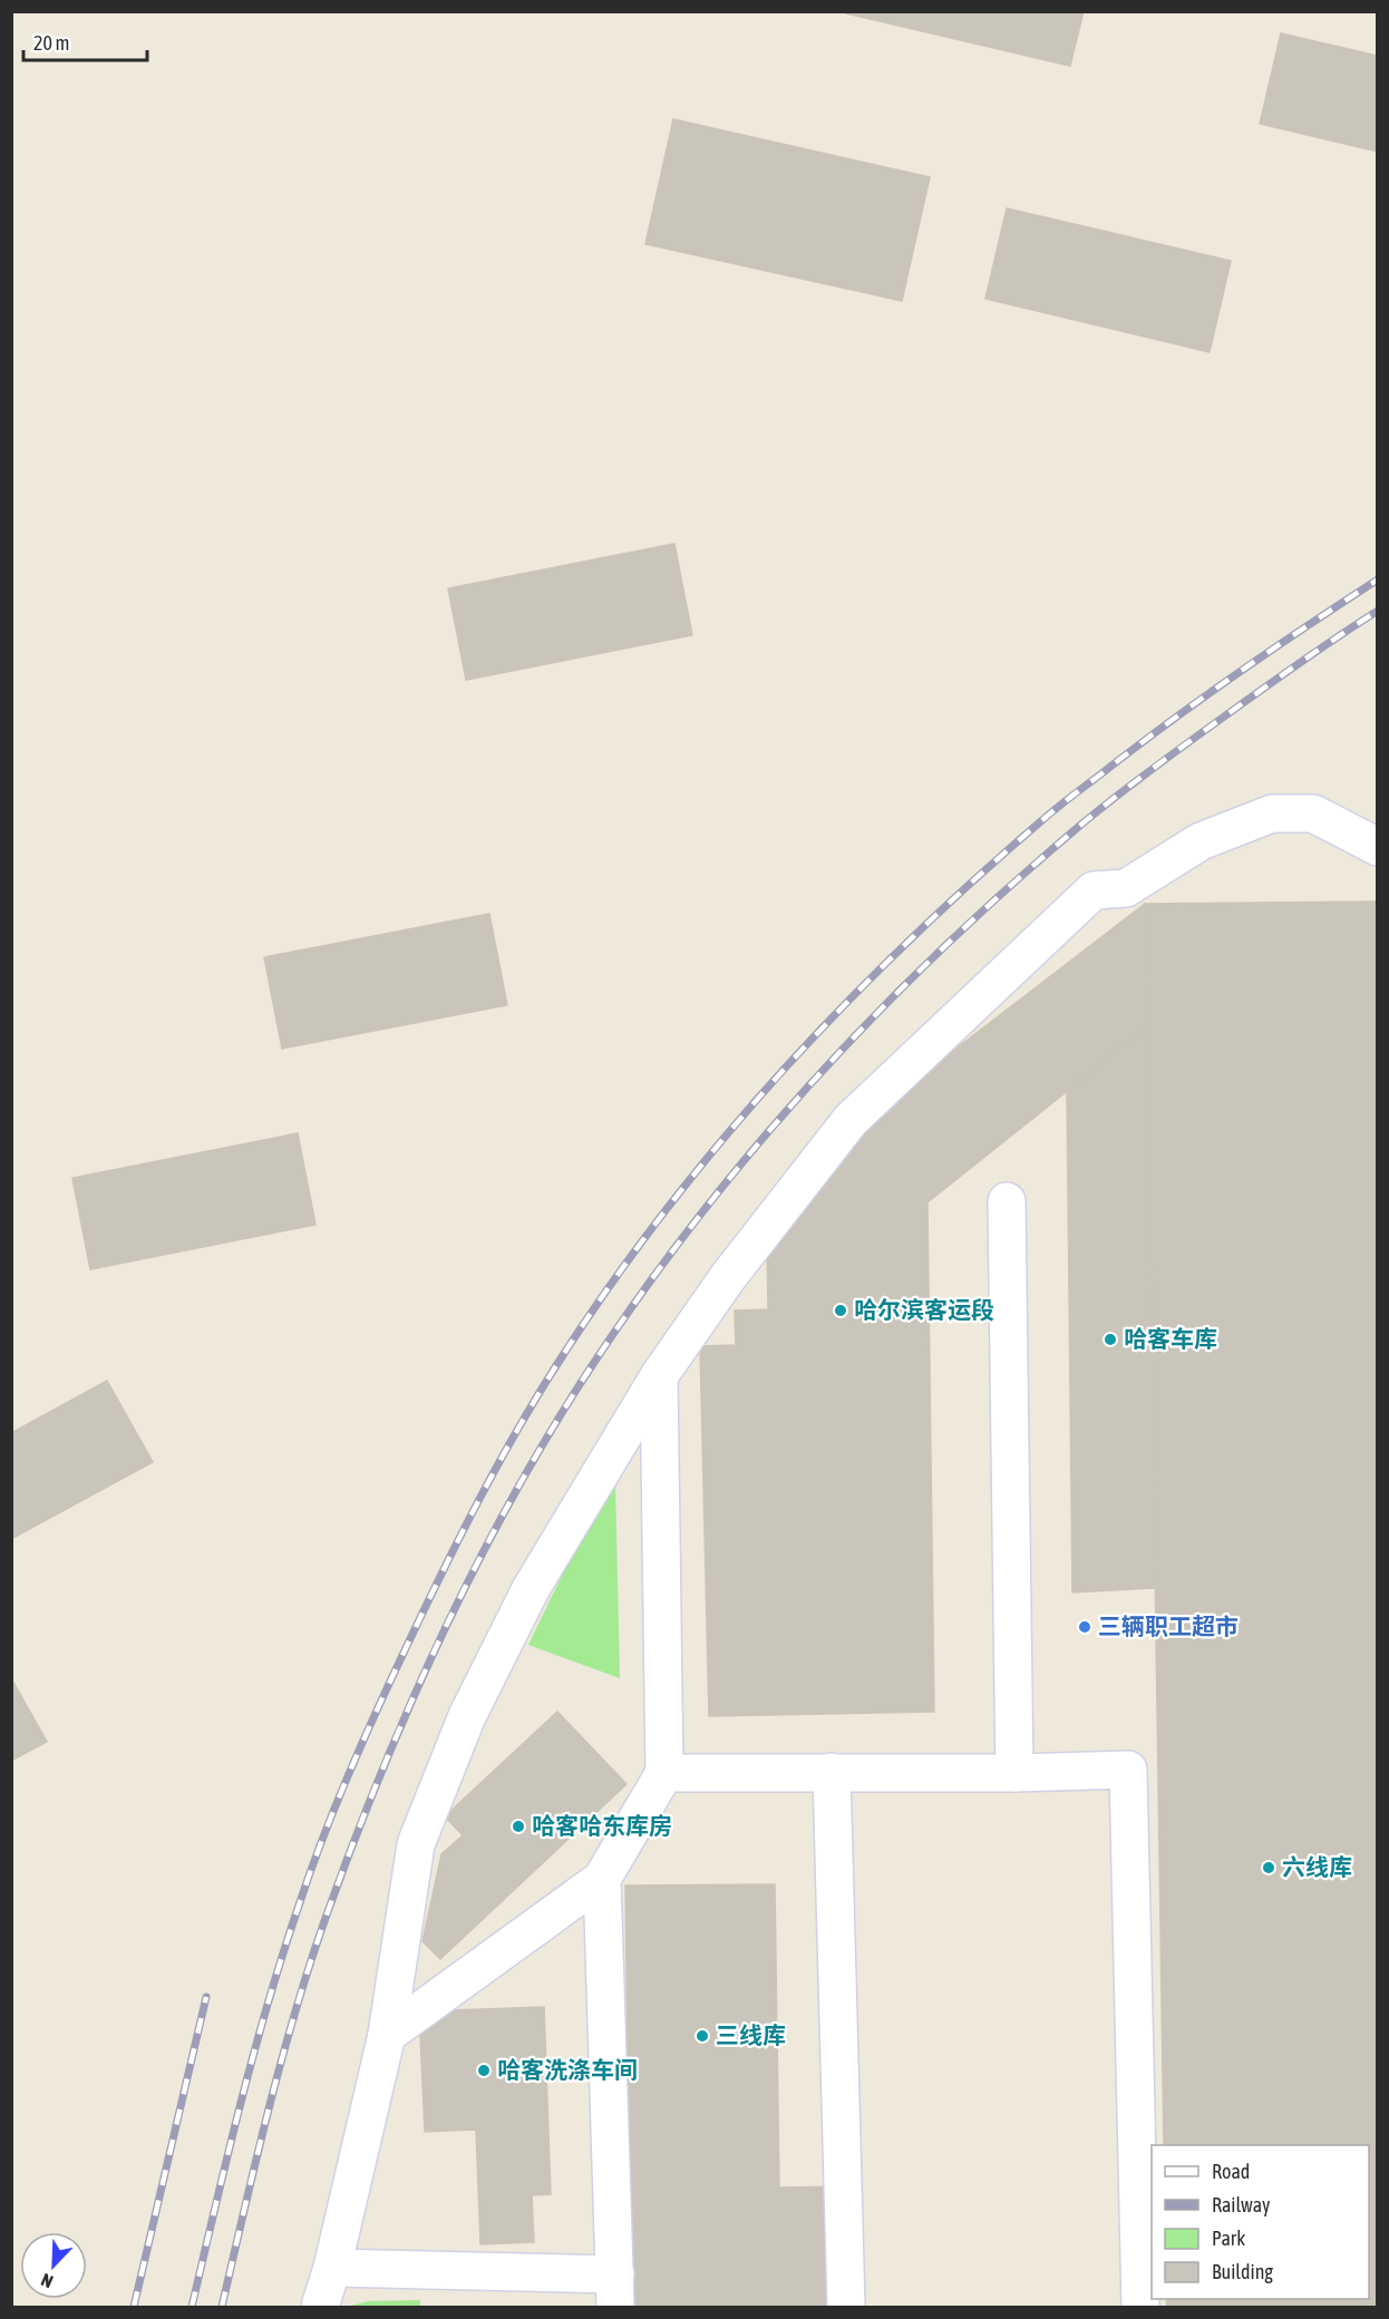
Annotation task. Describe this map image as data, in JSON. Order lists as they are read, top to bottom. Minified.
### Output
{"places":["哈尔滨客运段","哈客车库","三辆职工超市","哈客哈东库房","六线库","三线库","哈客洗涤车间"],"legend":["Road","Railway","Park","Building"],"scale_bar":"20 m","north":"bottom left"}
